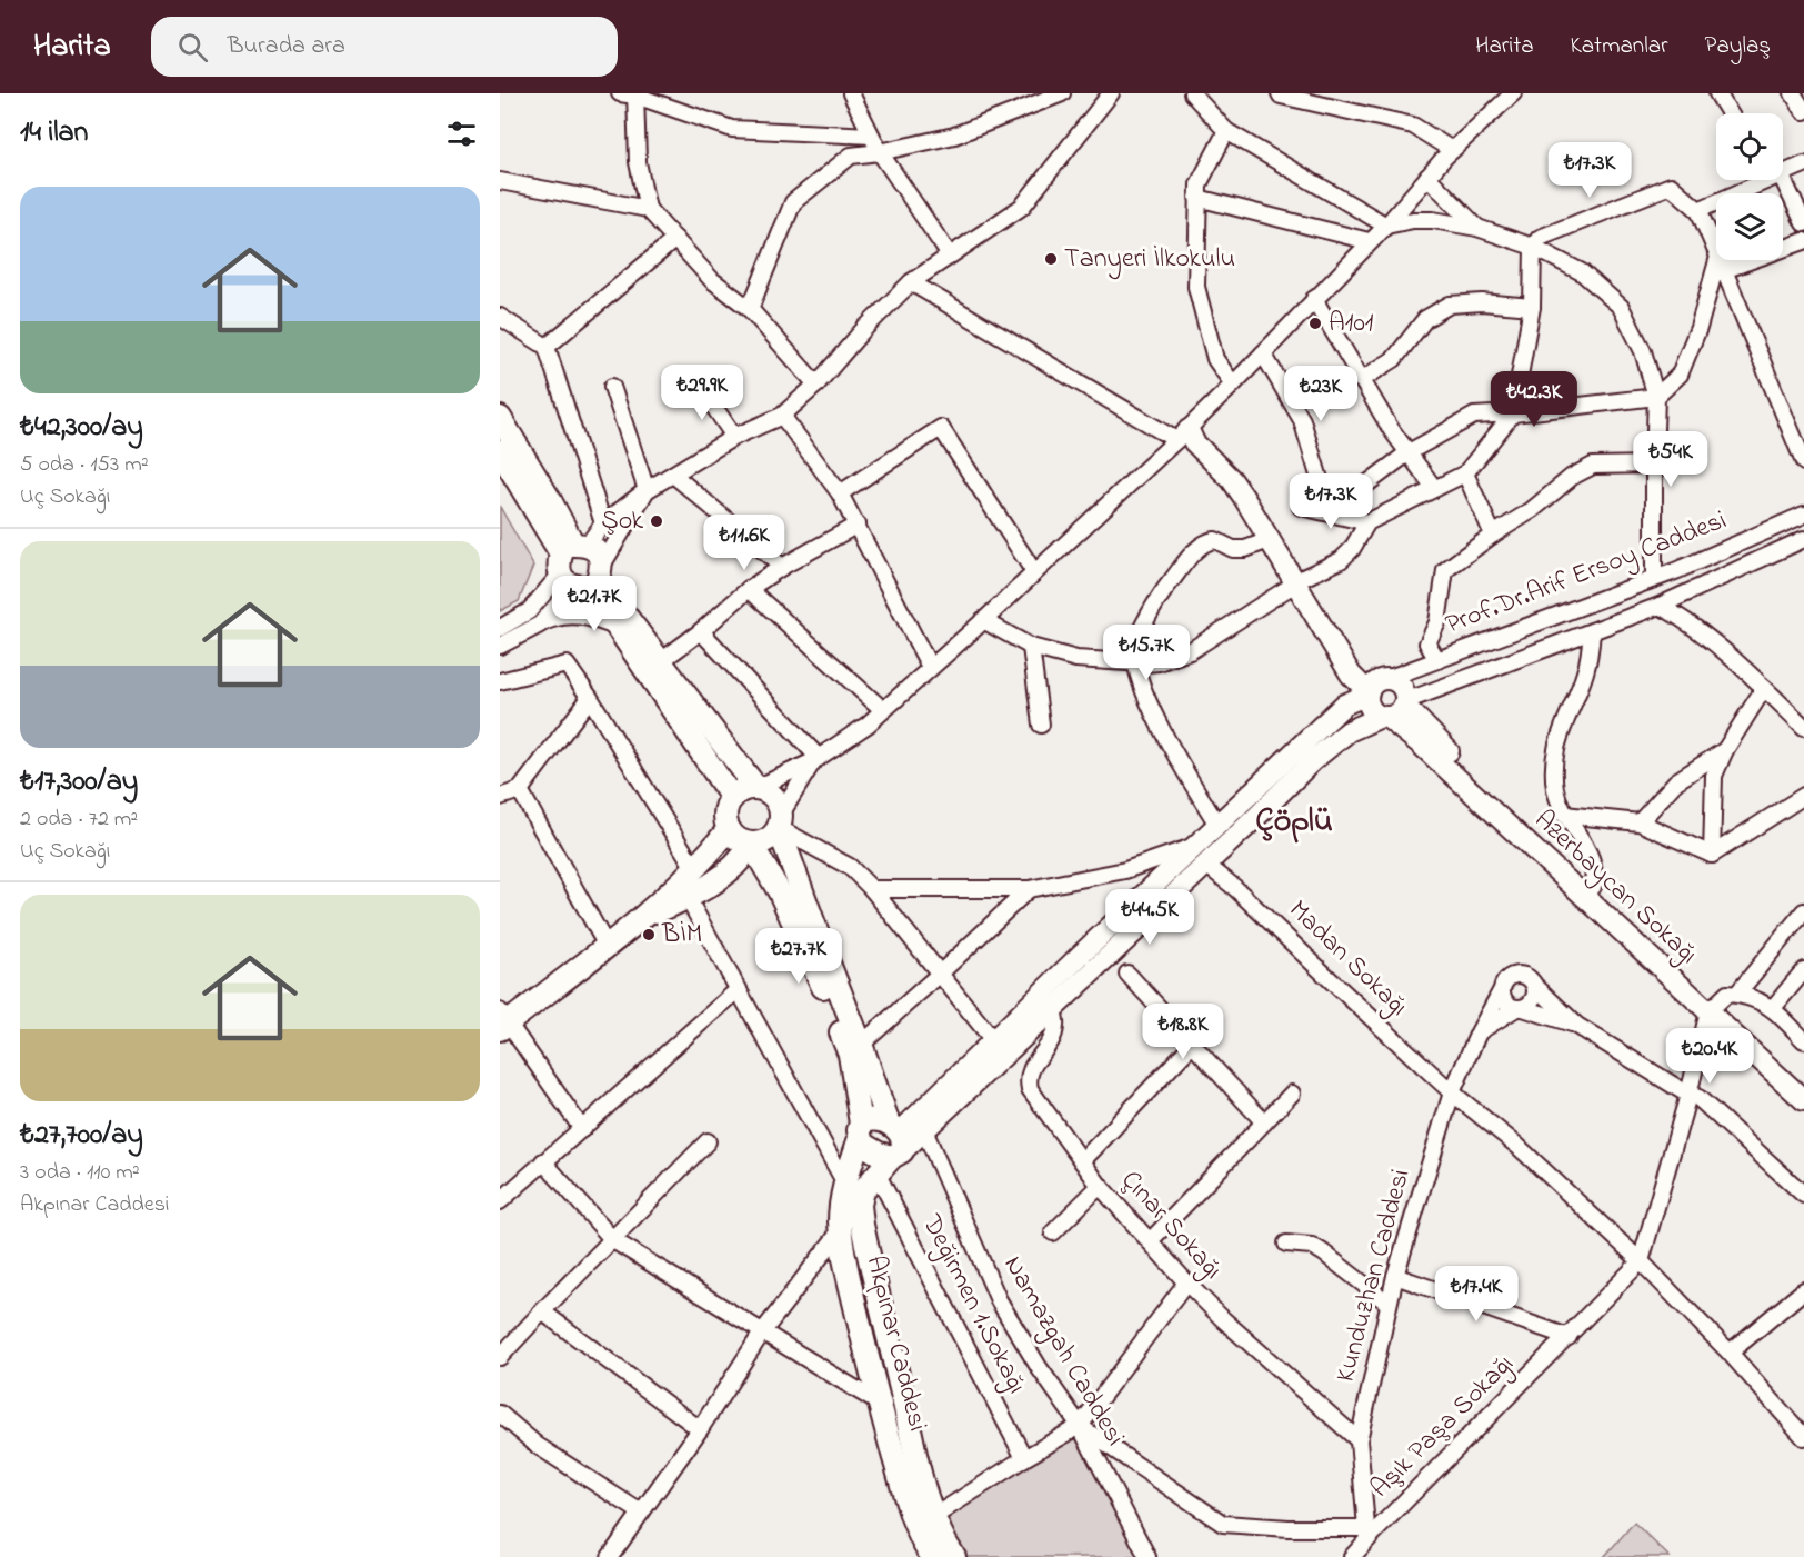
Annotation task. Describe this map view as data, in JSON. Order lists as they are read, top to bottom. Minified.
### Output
{"streets":{"main road":["Akpınar Caddesi"],"street":["Prof.Dr.Arif Ersoy Caddesi","Azerbaycan Sokağı","Madan Sokağı","Çınar Sokağı","Kunduzhan Caddesi","Değirmen 1.Sokağı","Namazgah Caddesi","Aşık Paşa Sokağı"]},"crossings":[["Prof.Dr.Arif Ersoy Caddesi","Azerbaycan Sokağı"],["Prof.Dr.Arif Ersoy Caddesi","Akpınar Caddesi"],["Madan Sokağı","Kunduzhan Caddesi"],["Madan Sokağı","Aşık Paşa Sokağı"],["Çınar Sokağı","Kunduzhan Caddesi"],["Kunduzhan Caddesi","Aşık Paşa Sokağı"],["Değirmen 1.Sokağı","Akpınar Caddesi"]],"districts":["Çöplü"],"places":["Tanyeri İlkokulu","A101","Şok","BİM"],"page":{"header":"Harita","search":"Burada ara","nav":["Harita","Katmanlar","Paylaş"],"heading":"14 ilan","price":["₺17.3K","₺29.9K","₺23K","₺42.3K","₺54K","₺17.3K","₺11.6K","₺21.7K","₺15.7K","₺44.5K","₺27.7K","₺18.8K","₺20.4K","₺17.4K"],"list":[{"name":"₺42,300/ay","note":"5 oda · 153 m² · Uç Sokağı"},{"name":"₺17,300/ay","note":"2 oda · 72 m² · Uç Sokağı"},{"name":"₺27,700/ay","note":"3 oda · 110 m² · Akpınar Caddesi"}]}}
